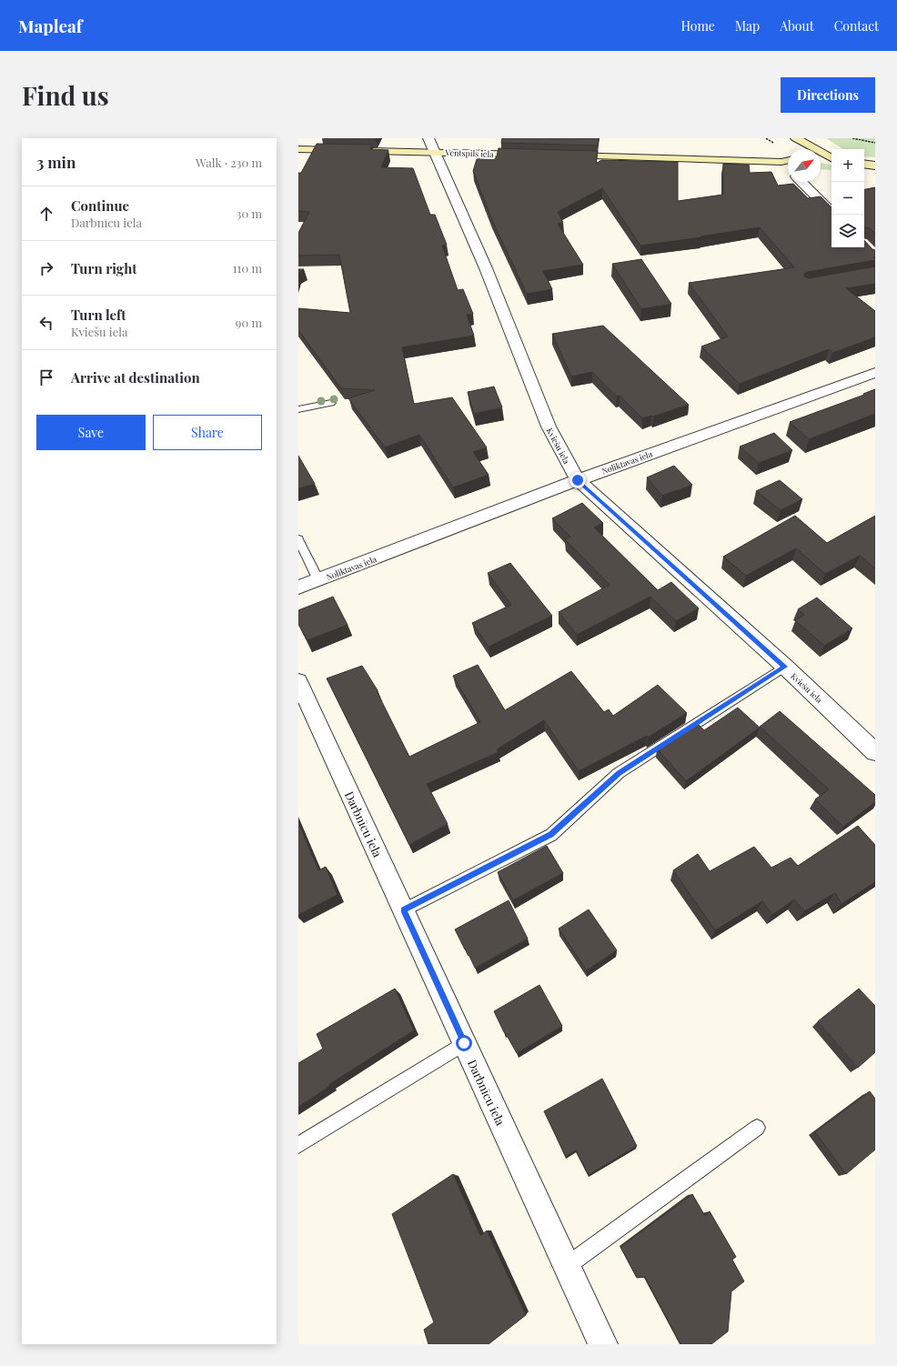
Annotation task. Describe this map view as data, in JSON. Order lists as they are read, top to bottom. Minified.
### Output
{"streets":{"street":["Ventspils iela","Kviešu iela","Noliktavas iela","Darbnīcu iela"]},"crossings":[["Ventspils iela","Kviešu iela"],["Kviešu iela","Noliktavas iela"]],"north":"top right","page":{"header":"Mapleaf","nav":["Home","Map","About","Contact"],"buttons":["Directions",["Save","Share"]],"title":"Find us","heading":["3 min","Walk · 230 m"],"map_buttons":["+","−"],"list":[["Continue","Darbnīcu iela","30 m"],["Turn right","110 m"],["Turn left","Kviešu iela","90 m"],"Arrive at destination"]}}
